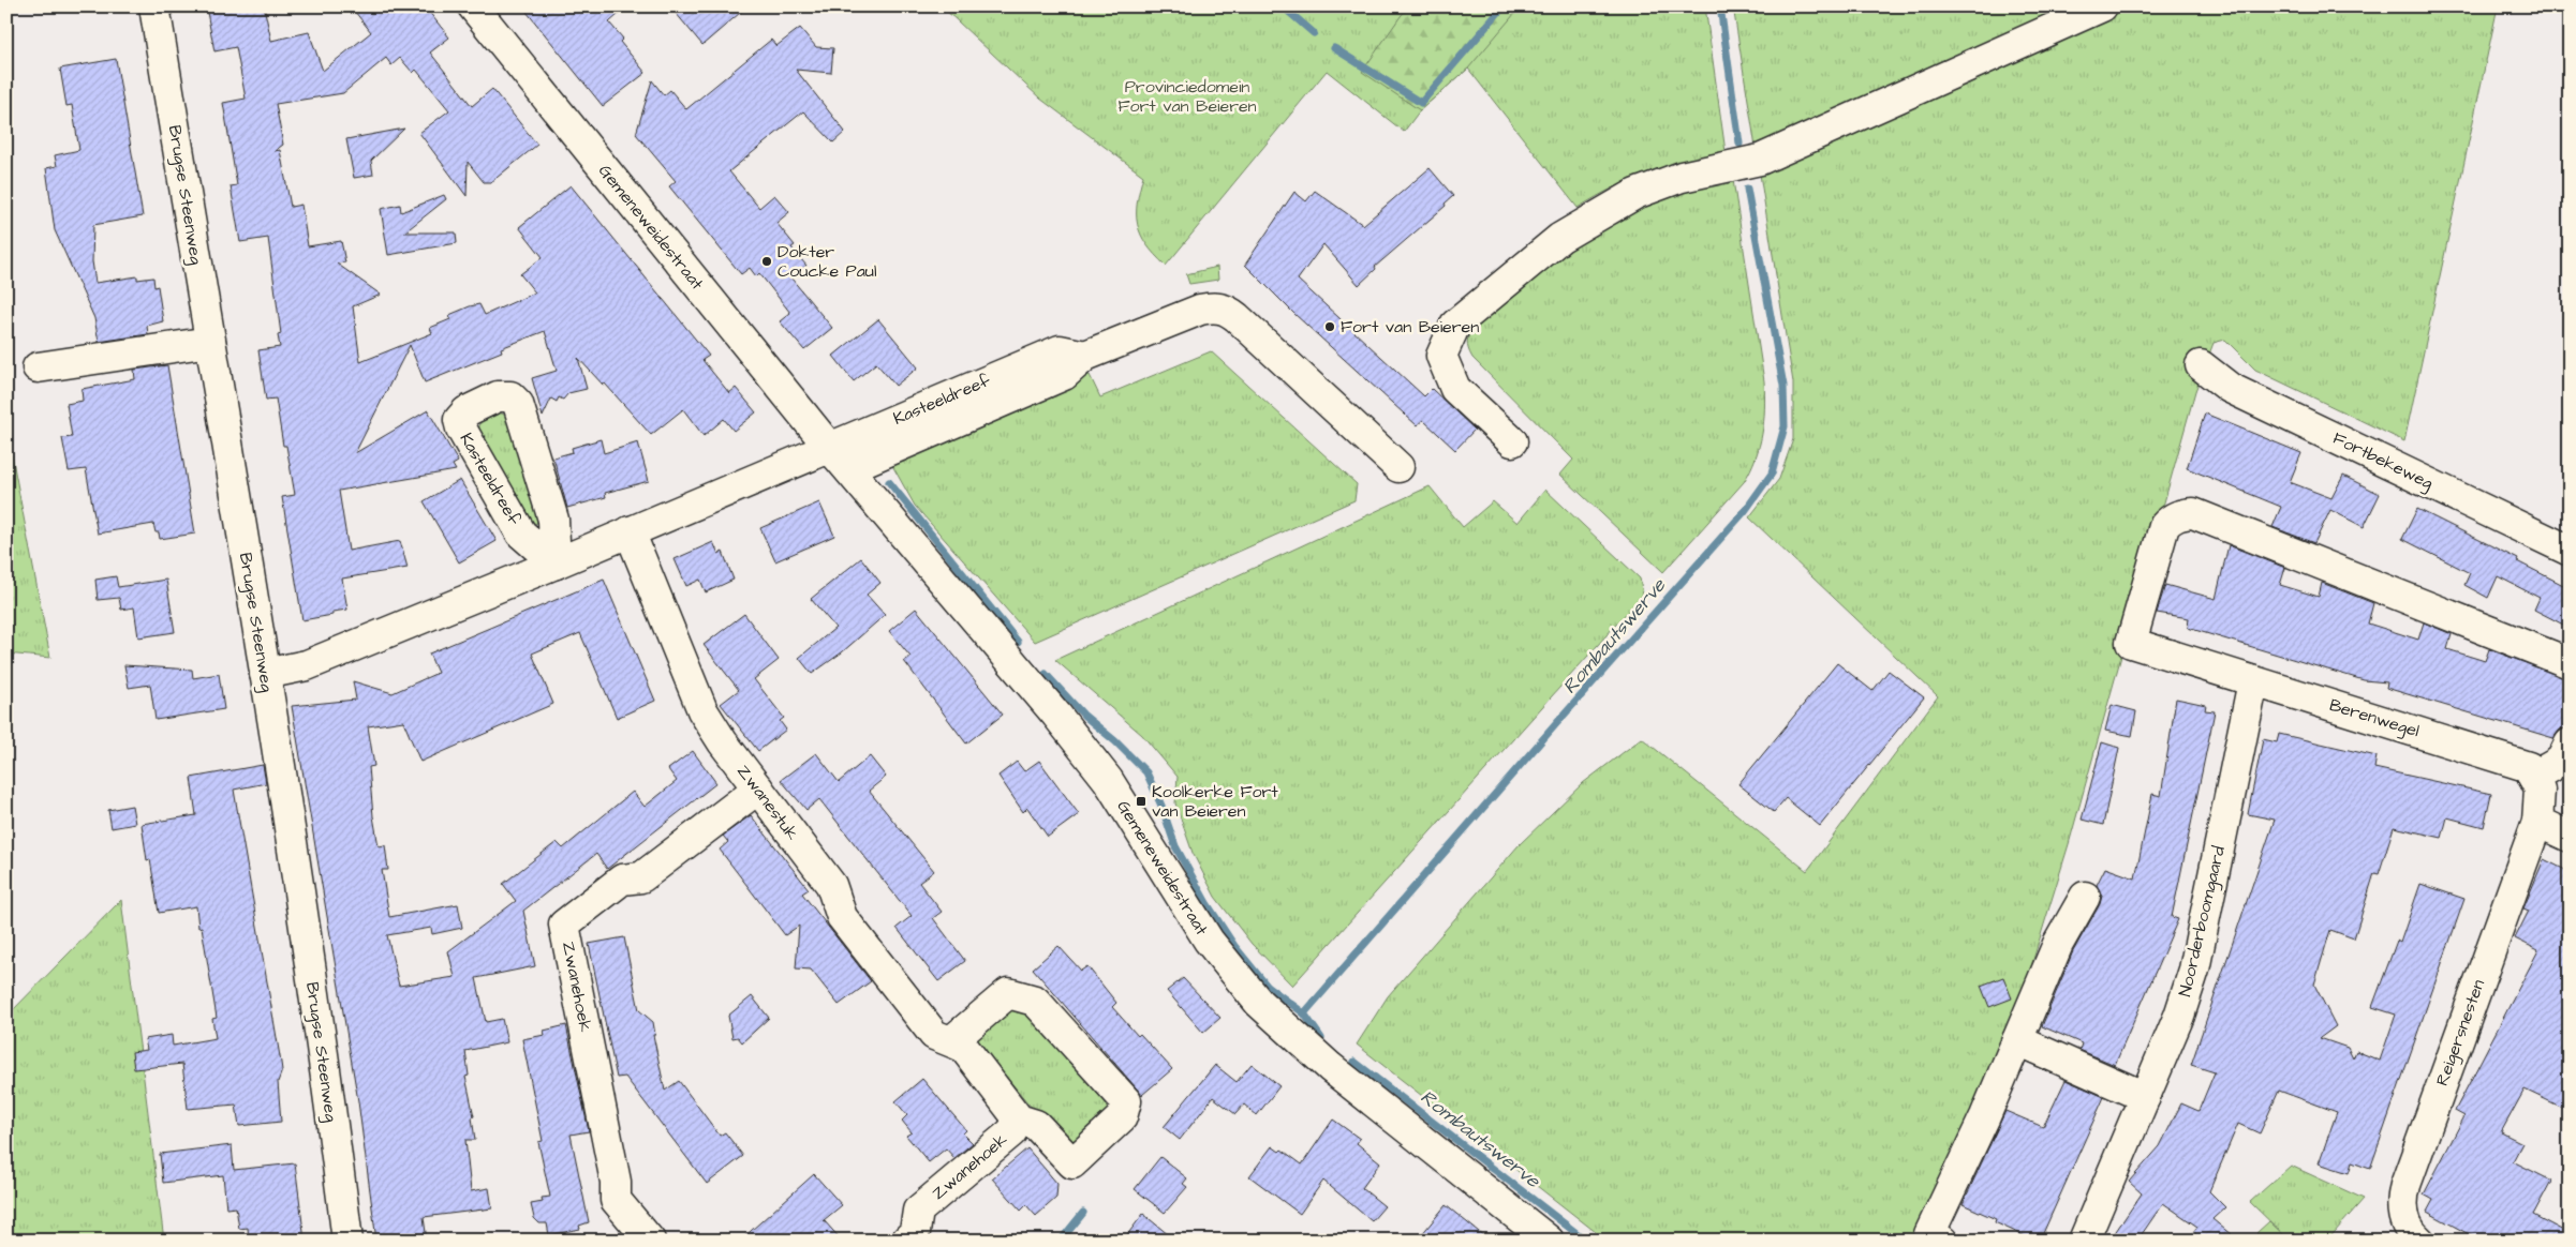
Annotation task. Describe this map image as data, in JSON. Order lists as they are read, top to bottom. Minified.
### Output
{"streets":{"street":["Brugse Steenweg","Gemeneweidestraat","Kasteeldreef","Fortbekeweg","Berenwegel","Zwanestuk","Noorderboomgaard","Zwanehoek","Reigersnesten"]},"crossings":[["Brugse Steenweg","Kasteeldreef"],["Gemeneweidestraat","Kasteeldreef"],["Kasteeldreef","Zwanestuk"],["Berenwegel","Noorderboomgaard"],["Zwanestuk","Zwanehoek"]],"water":["Rombautswerve"],"parks":["Provinciedomein Fort van Beieren"],"places":{"other":["Dokter Coucke Paul","Fort van Beieren"],"transit":["Koolkerke Fort van Beieren"]}}
